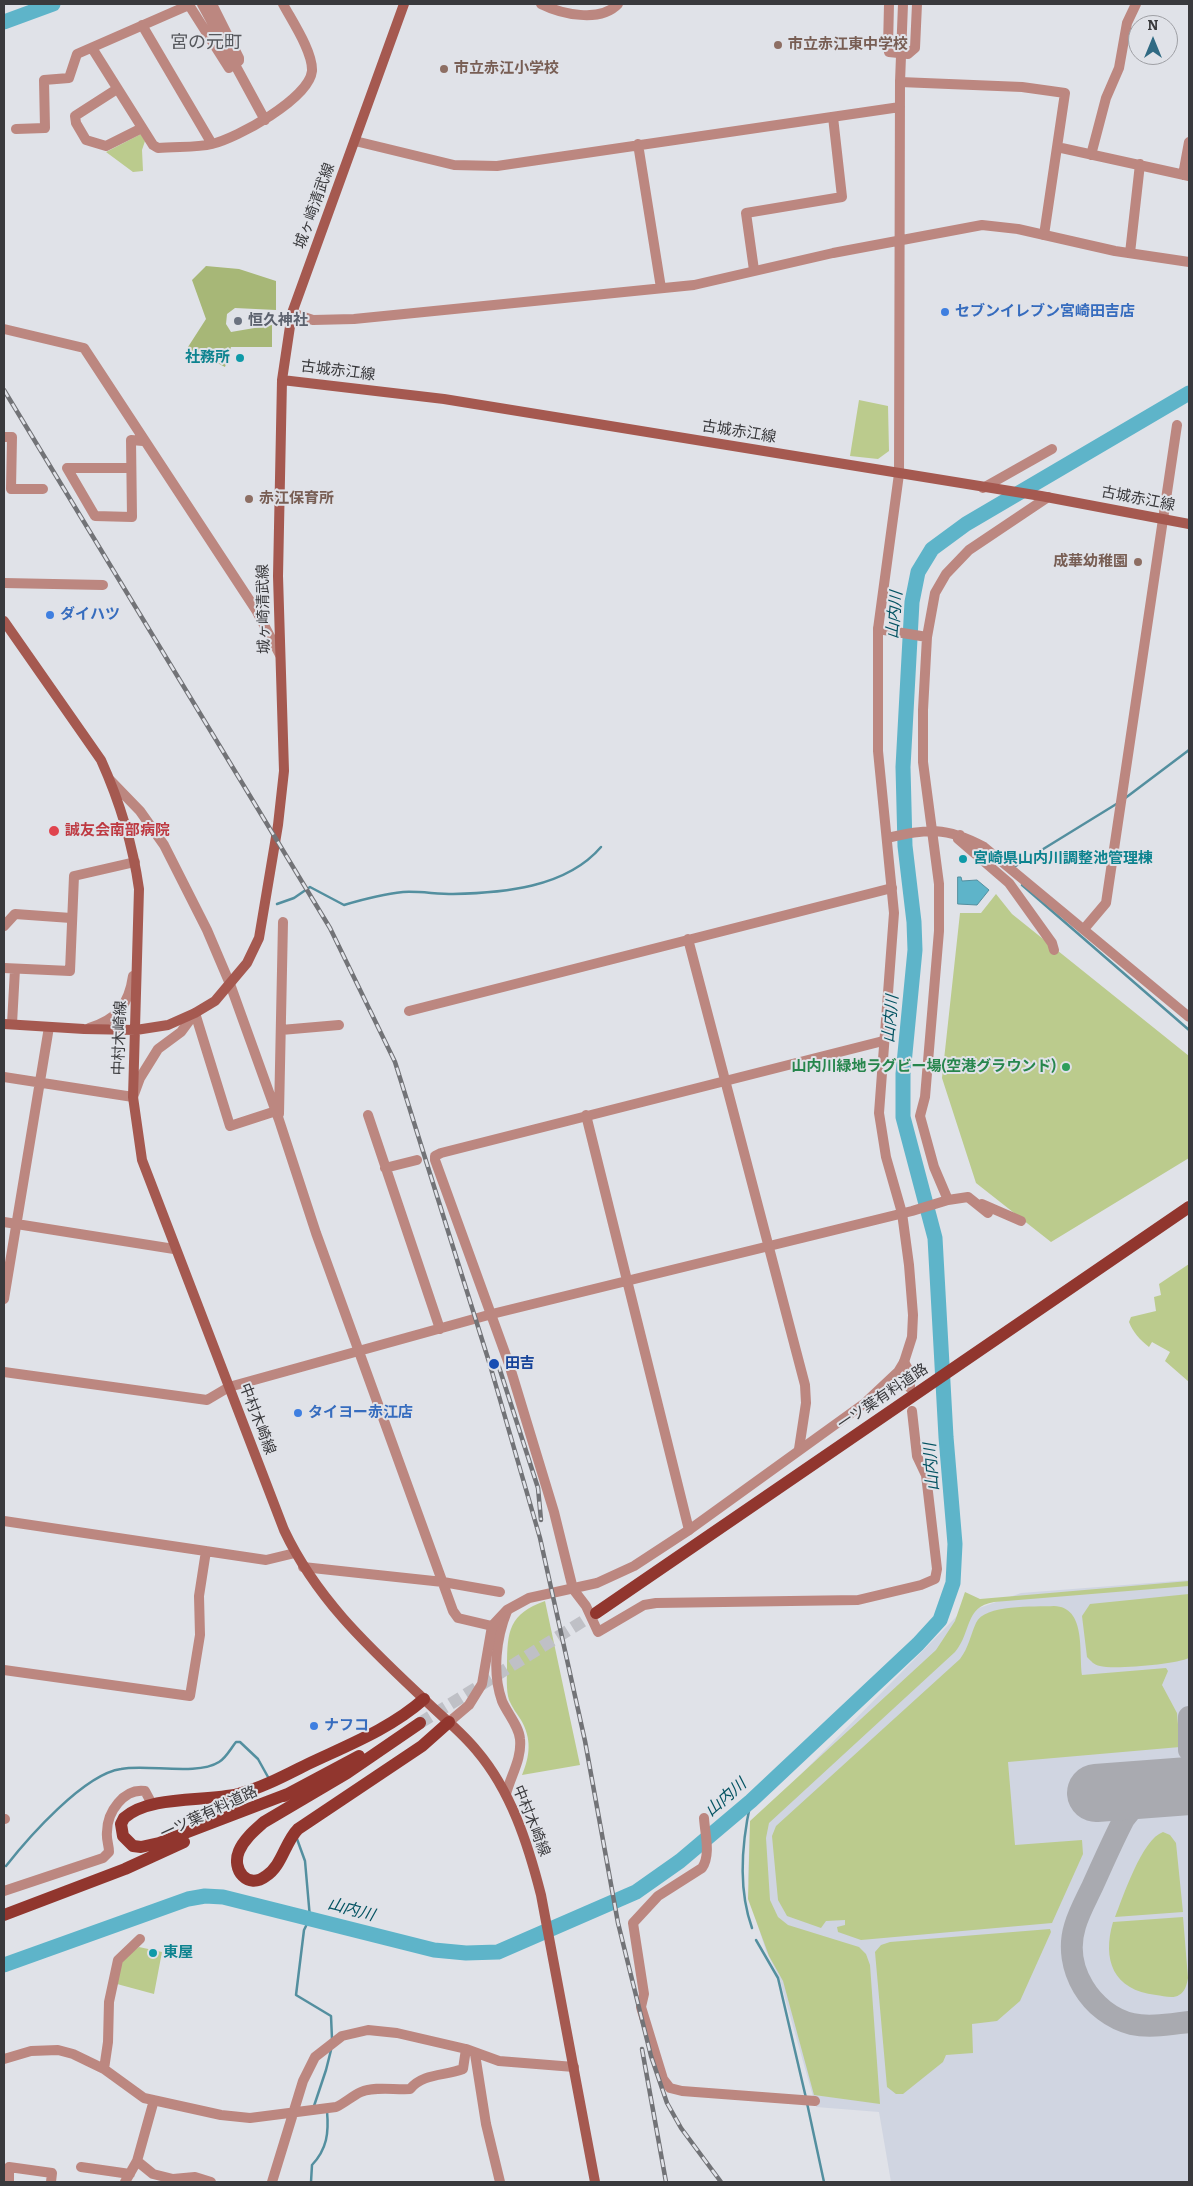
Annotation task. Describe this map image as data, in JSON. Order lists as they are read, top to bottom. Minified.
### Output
{"streets":{"main road":["城ヶ崎清武線","古城赤江線","中村木崎線","一ツ葉有料道路"]},"crossings":[["城ヶ崎清武線","古城赤江線"],["城ヶ崎清武線","中村木崎線"],["中村木崎線","一ツ葉有料道路"]],"districts":["宮の元町"],"water":["山内川"],"places":["市立赤江東中学校","市立赤江小学校","セブンイレブン宮崎田吉店","恒久神社","社務所","赤江保育所","成華幼稚園","ダイハツ","誠友会南部病院","宮崎県山内川調整池管理棟","山内川緑地ラグビー場(空港グラウンド)","田吉","タイヨー赤江店","ナフコ","東屋"],"north":"top"}
